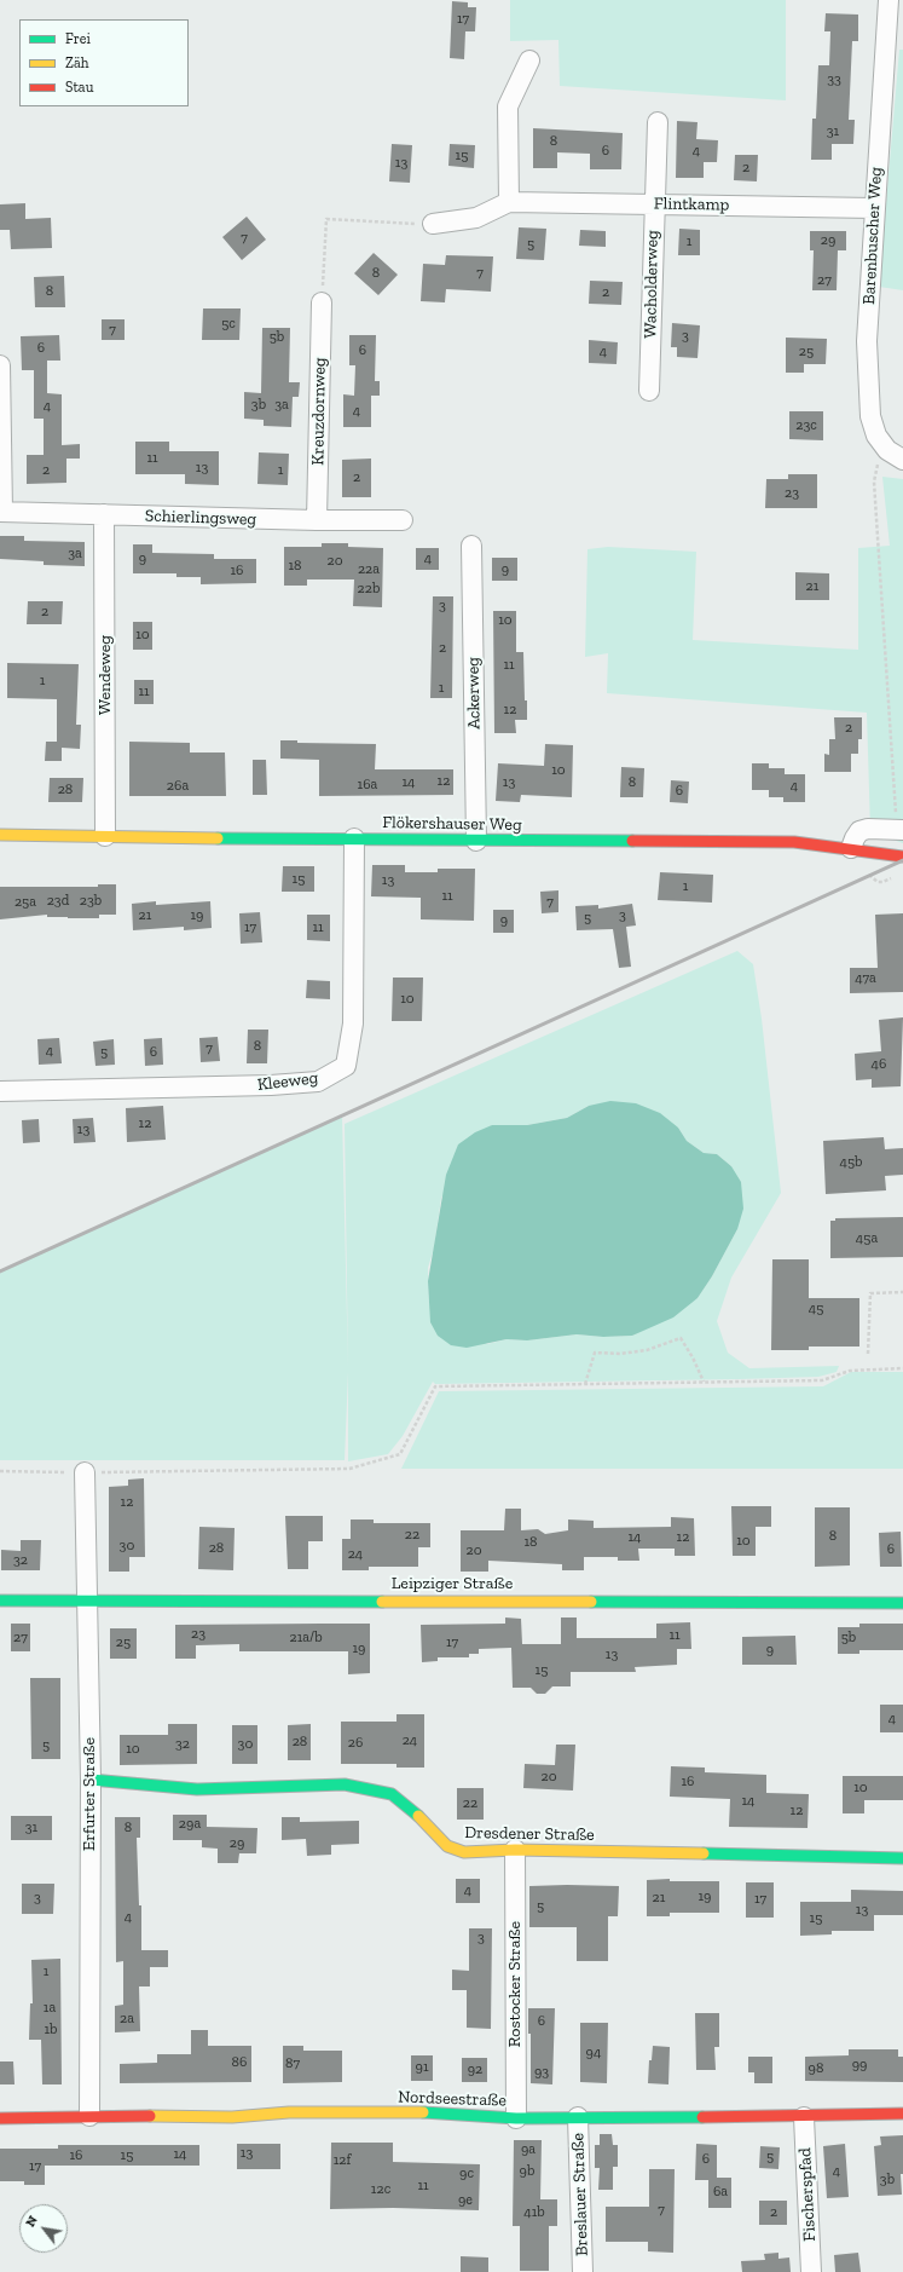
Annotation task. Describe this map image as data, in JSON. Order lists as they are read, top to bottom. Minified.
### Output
{"streets":{"street":["Flintkamp","Barenbuscher Weg","Wacholderweg","Kreuzdornweg","Schierlingsweg","Wendeweg","Ackerweg","Flökershauser Weg","Kleeweg","Leipziger Straße","Erfurter Straße","Dresdener Straße","Rostocker Straße","Nordseestraße","Breslauer Straße","Fischerspfad"]},"crossings":[["Flintkamp","Barenbuscher Weg"],["Flintkamp","Wacholderweg"],["Kreuzdornweg","Schierlingsweg"],["Schierlingsweg","Wendeweg"],["Wendeweg","Flökershauser Weg"],["Ackerweg","Flökershauser Weg"],["Flökershauser Weg","Kleeweg"],["Leipziger Straße","Erfurter Straße"],["Erfurter Straße","Dresdener Straße"],["Erfurter Straße","Nordseestraße"],["Dresdener Straße","Rostocker Straße"],["Rostocker Straße","Nordseestraße"],["Nordseestraße","Breslauer Straße"],["Nordseestraße","Fischerspfad"]],"house_numbers":["17","33","31","8","6","4","15","13","2","7","29","1","5","8","7","27","8","2","5c","7","3","5b","6","6","4","25","3b","3a","4","4","23c","11","13","2","1","2","23","3a","9","4","20","18","22a","9","16","21","22b","3","2","10","10","2","11","1","1","11","12","2","10","12","14","13","8","16a","26a","4","28","6","15","13","1","11","23d","23b","25a","7","21","19","3","5","9","17","11","47a","10","8","7","4","5","6","46","12","13","45b","45a","45","12","22","8","14","12","10","18","30","28","6","20","24","32","23","11","27","21a/b","5b","25","17","19","9","13","15","4","24","28","26","32","30","5","10","20","16","10","14","22","12","29a","31","8","29","4","19","3","21","17","5","13","4","15","3","1","1a","2a","6","1b","94","86","87","99","91","98","92","93","9a","13","14","16","15","5","6","12f","17","9b","4","9c","3b","11","12c","6a","9e","7","41b","2"],"legend":["Frei","Zäh","Stau"],"north":"top left"}
